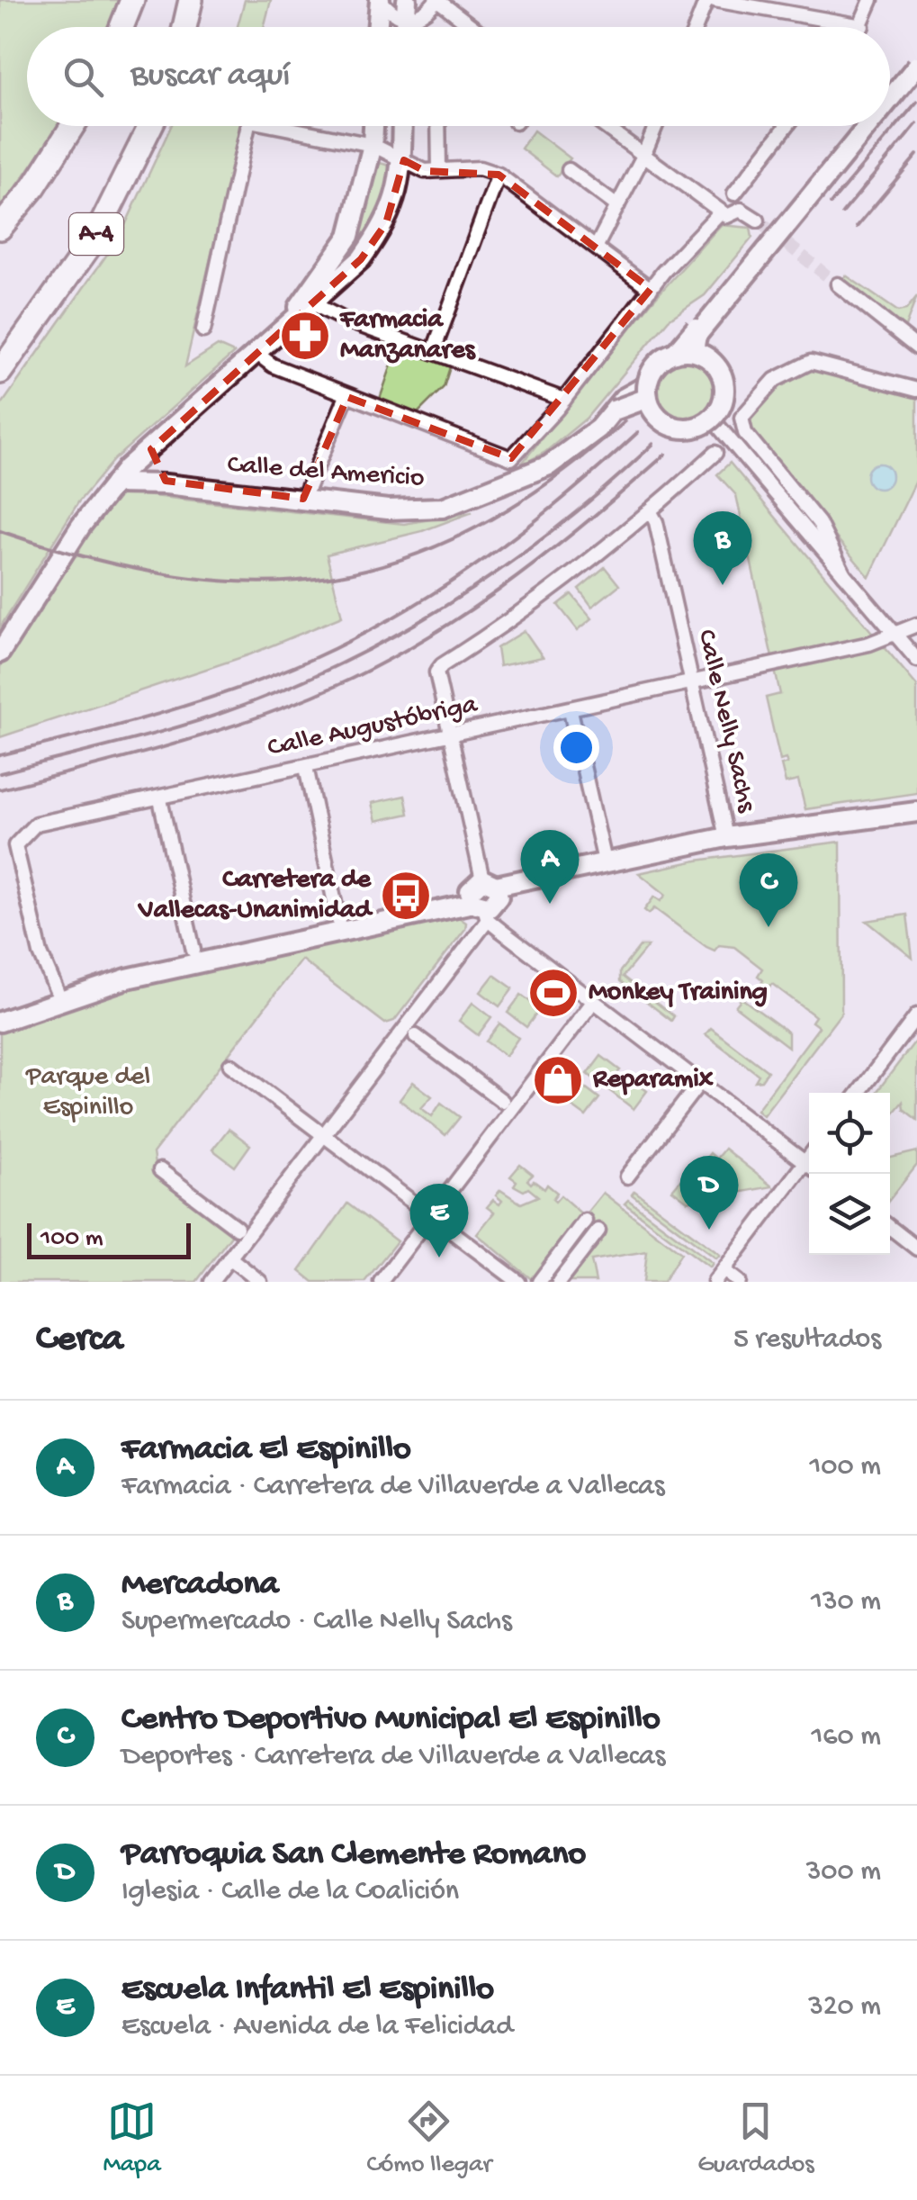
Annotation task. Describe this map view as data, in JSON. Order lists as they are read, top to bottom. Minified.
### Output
{"streets":{"highway":["A-4"],"street":["Calle del Americio","Calle Nelly Sachs","Calle Augustóbriga"]},"crossings":[["Calle Nelly Sachs","Calle Augustóbriga"]],"parks":["Parque del Espinillo"],"places":{"pharmacy":["Farmacia Manzanares"],"bus stop":["Carretera de Vallecas-Unanimidad"],"sports":["Monkey Training"],"shop":["Reparamix"]},"scale_bar":"100 m","page":{"search":"Buscar aquí","pins":["B","A","C","D","E"],"scale":"100 m","heading":["Cerca","5 resultados"],"list":[{"mark":"A","name":"Farmacia El Espinillo","note":"Farmacia · Carretera de Villaverde a Vallecas","value":"100 m"},{"mark":"B","name":"Mercadona","note":"Supermercado · Calle Nelly Sachs","value":"130 m"},{"mark":"C","name":"Centro Deportivo Municipal El Espinillo","note":"Deportes · Carretera de Villaverde a Vallecas","value":"160 m"},{"mark":"D","name":"Parroquia San Clemente Romano","note":"Iglesia · Calle de la Coalición","value":"300 m"},{"mark":"E","name":"Escuela Infantil El Espinillo","note":"Escuela · Avenida de la Felicidad","value":"320 m"}],"nav":["Mapa","Cómo llegar","Guardados"]}}
